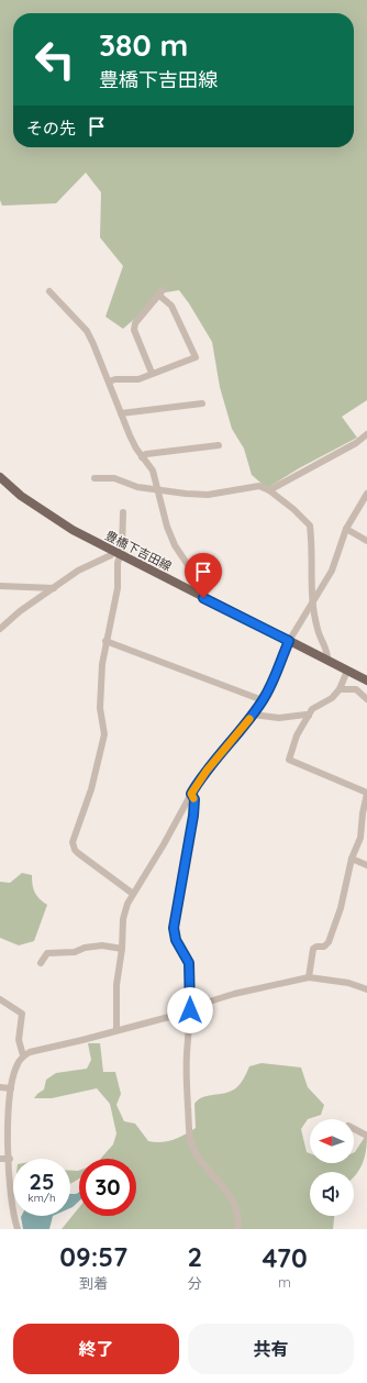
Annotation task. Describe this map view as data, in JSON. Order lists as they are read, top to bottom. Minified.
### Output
{"streets":{"main road":["豊橋下吉田線"]},"north":"left","page":{"turn":["380 m","豊橋下吉田線"],"then":"その先","speed":"25 km/h","limit":"30","eta":["09:57","到着","2","分","470","m"],"buttons":["終了","共有"]}}
